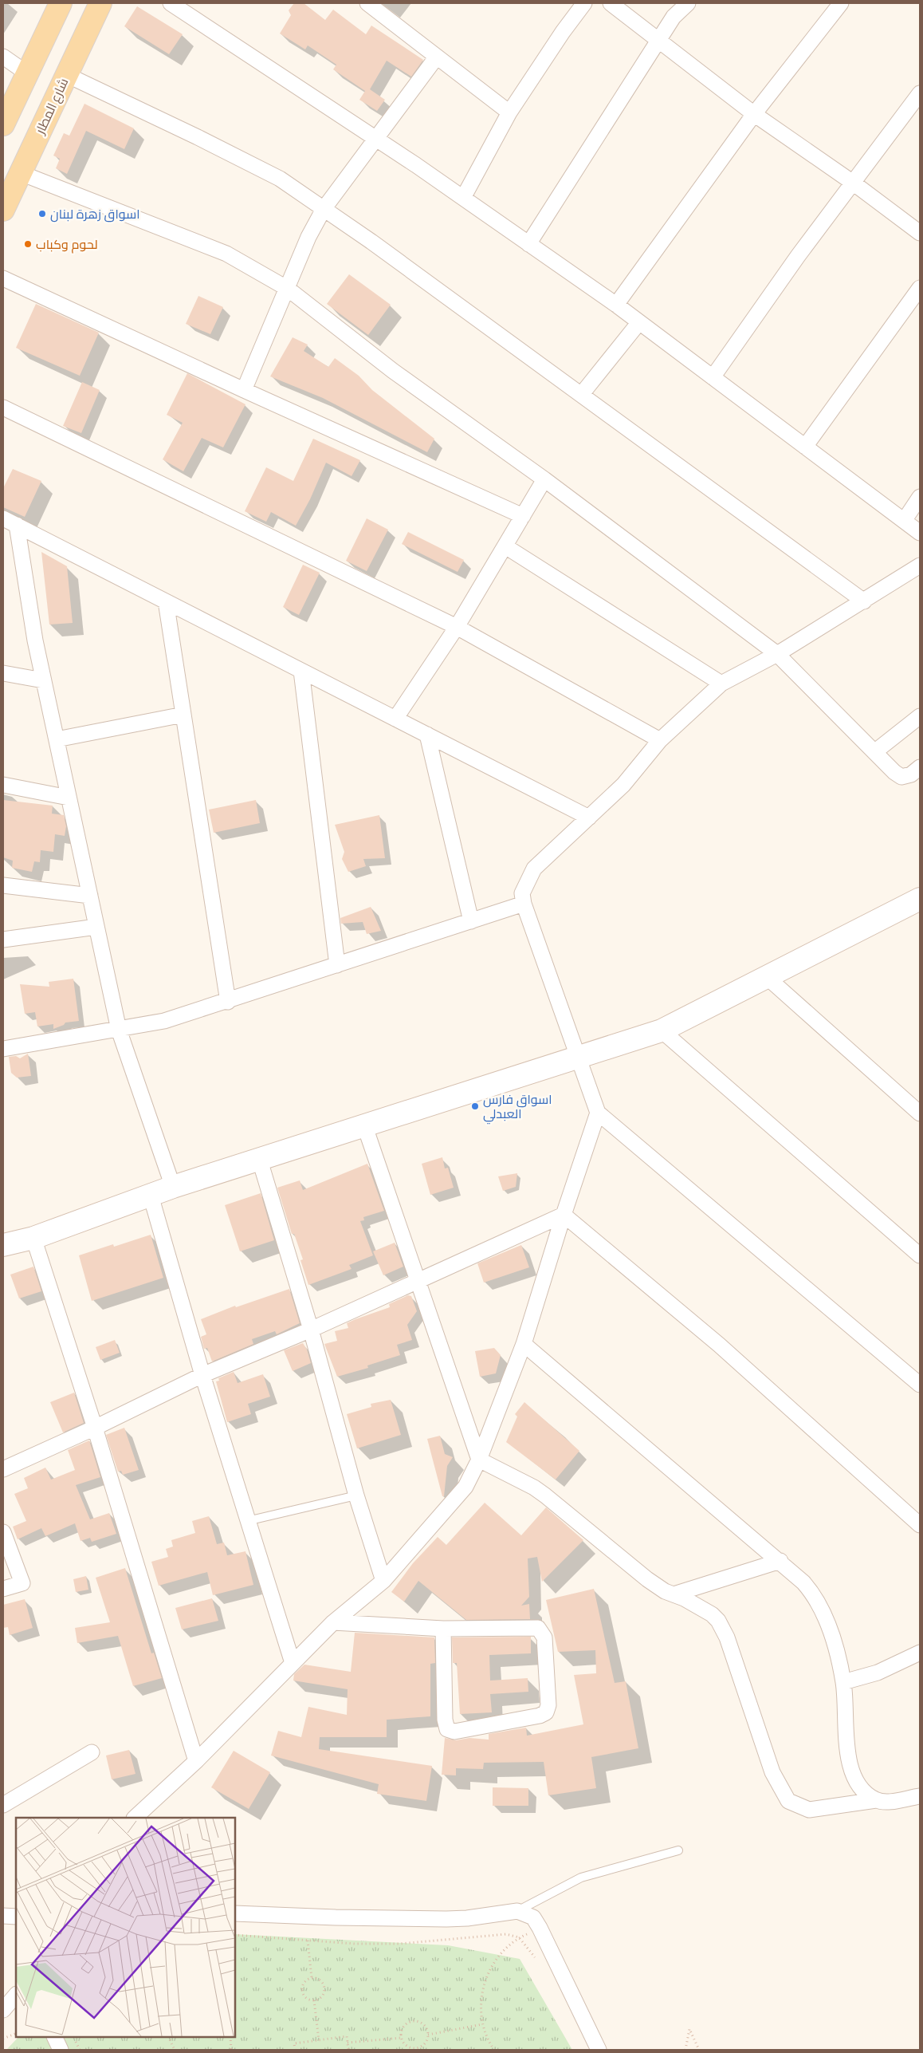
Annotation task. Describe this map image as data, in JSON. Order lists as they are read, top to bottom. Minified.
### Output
{"streets":{"main road":["شارع المطار"]},"places":["اسواق زهرة لبنان","لحوم وكباب","اسواق فارس العبدلي"]}
